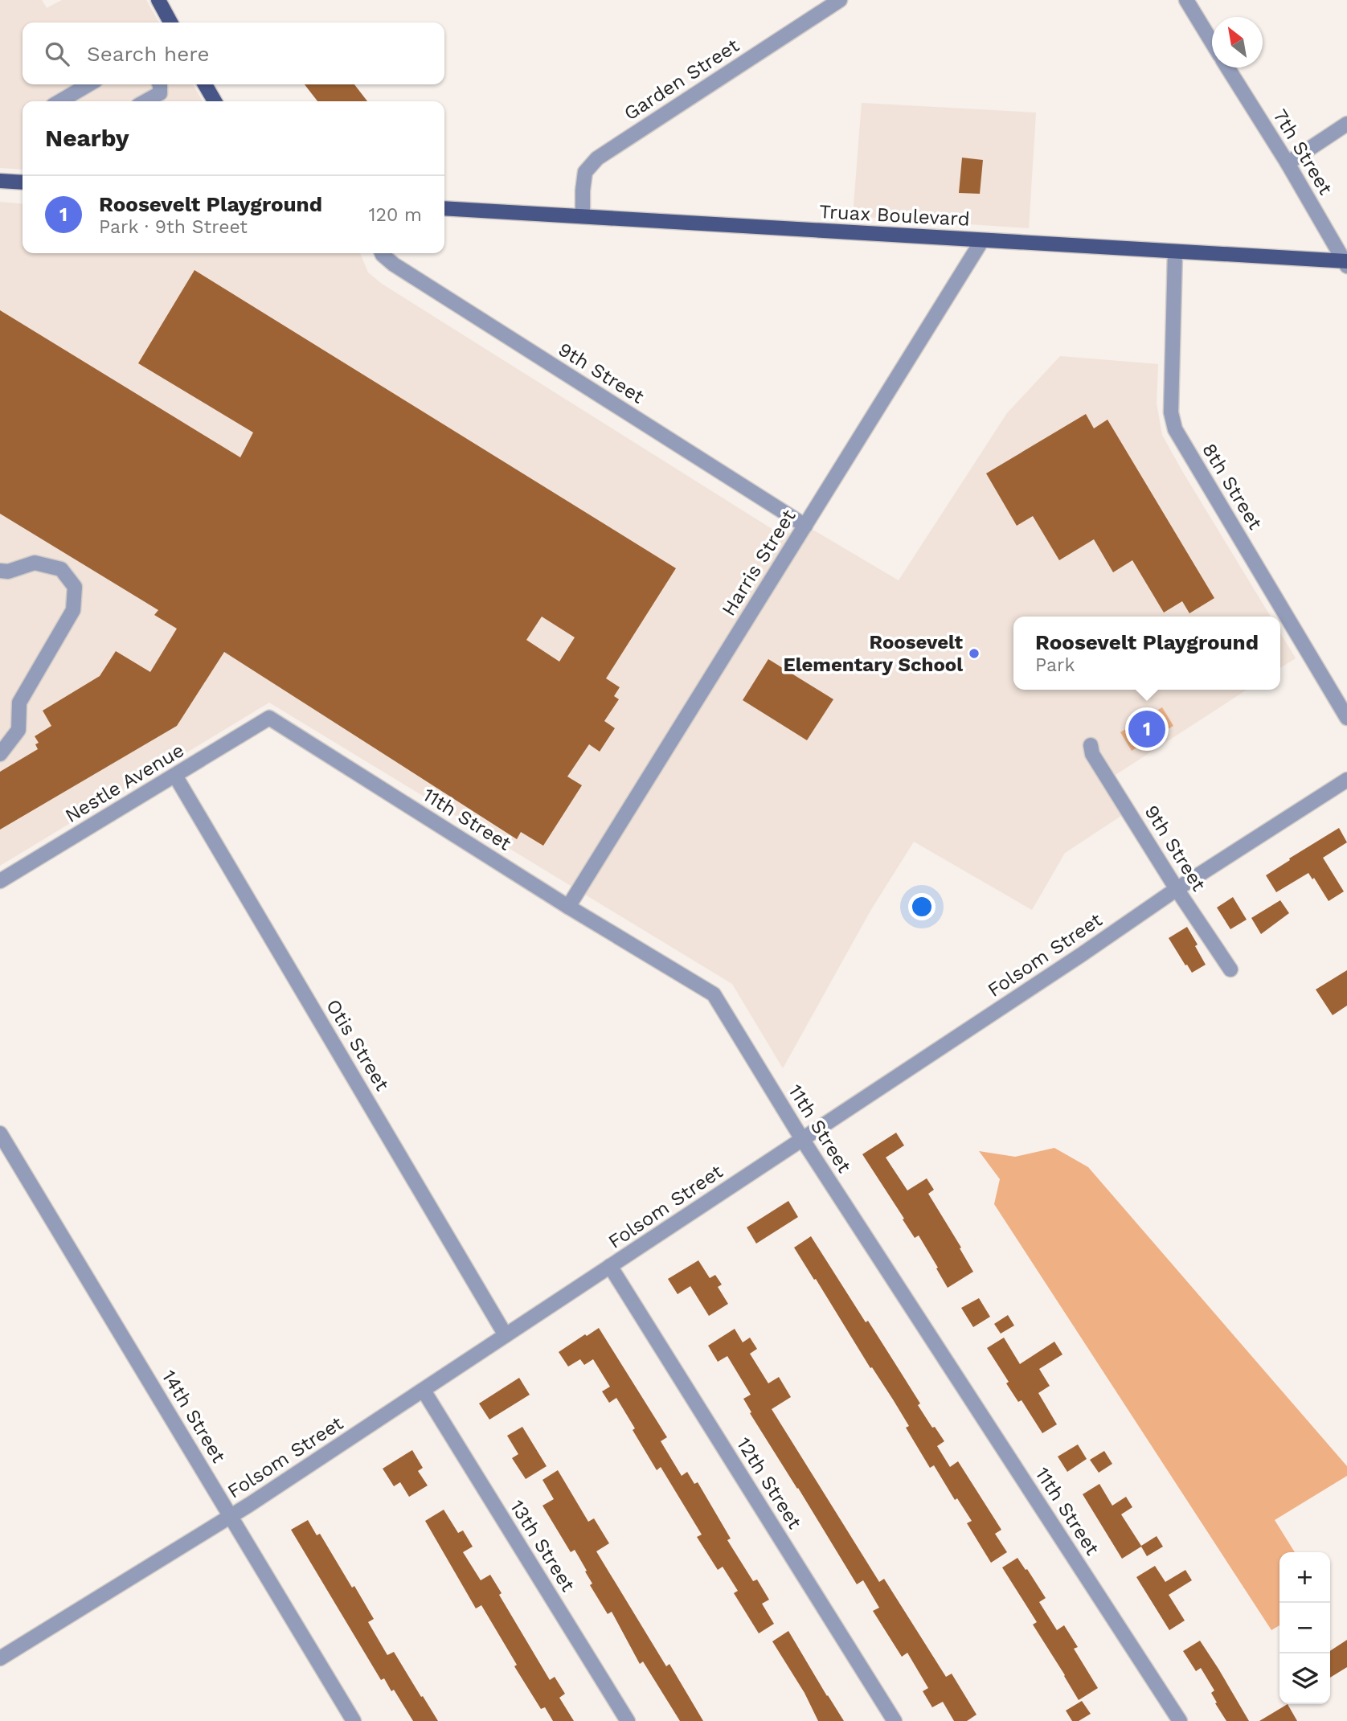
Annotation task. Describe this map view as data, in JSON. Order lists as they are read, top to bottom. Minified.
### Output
{"streets":{"main road":["Truax Boulevard"],"street":["Garden Street","7th Street","9th Street","8th Street","Harris Street","Nestle Avenue","11th Street","Folsom Street","Otis Street","14th Street","12th Street","13th Street"]},"crossings":[["Garden Street","Truax Boulevard"],["7th Street","Truax Boulevard"],["Truax Boulevard","8th Street"],["Truax Boulevard","Harris Street"],["9th Street","Harris Street"],["9th Street","Folsom Street"],["Harris Street","11th Street"],["Nestle Avenue","11th Street"],["Nestle Avenue","Otis Street"],["11th Street","Folsom Street"],["Folsom Street","Otis Street"],["Folsom Street","14th Street"],["Folsom Street","12th Street"],["Folsom Street","13th Street"]],"places":["Roosevelt Elementary School"],"north":"top left","page":{"search":"Search here","heading":"Nearby","list":[{"mark":"1","name":"Roosevelt Playground","note":"Park · 9th Street","value":"120 m"}],"popup":["Roosevelt Playground","Park"],"pins":"1","map_buttons":["+","−"]}}
